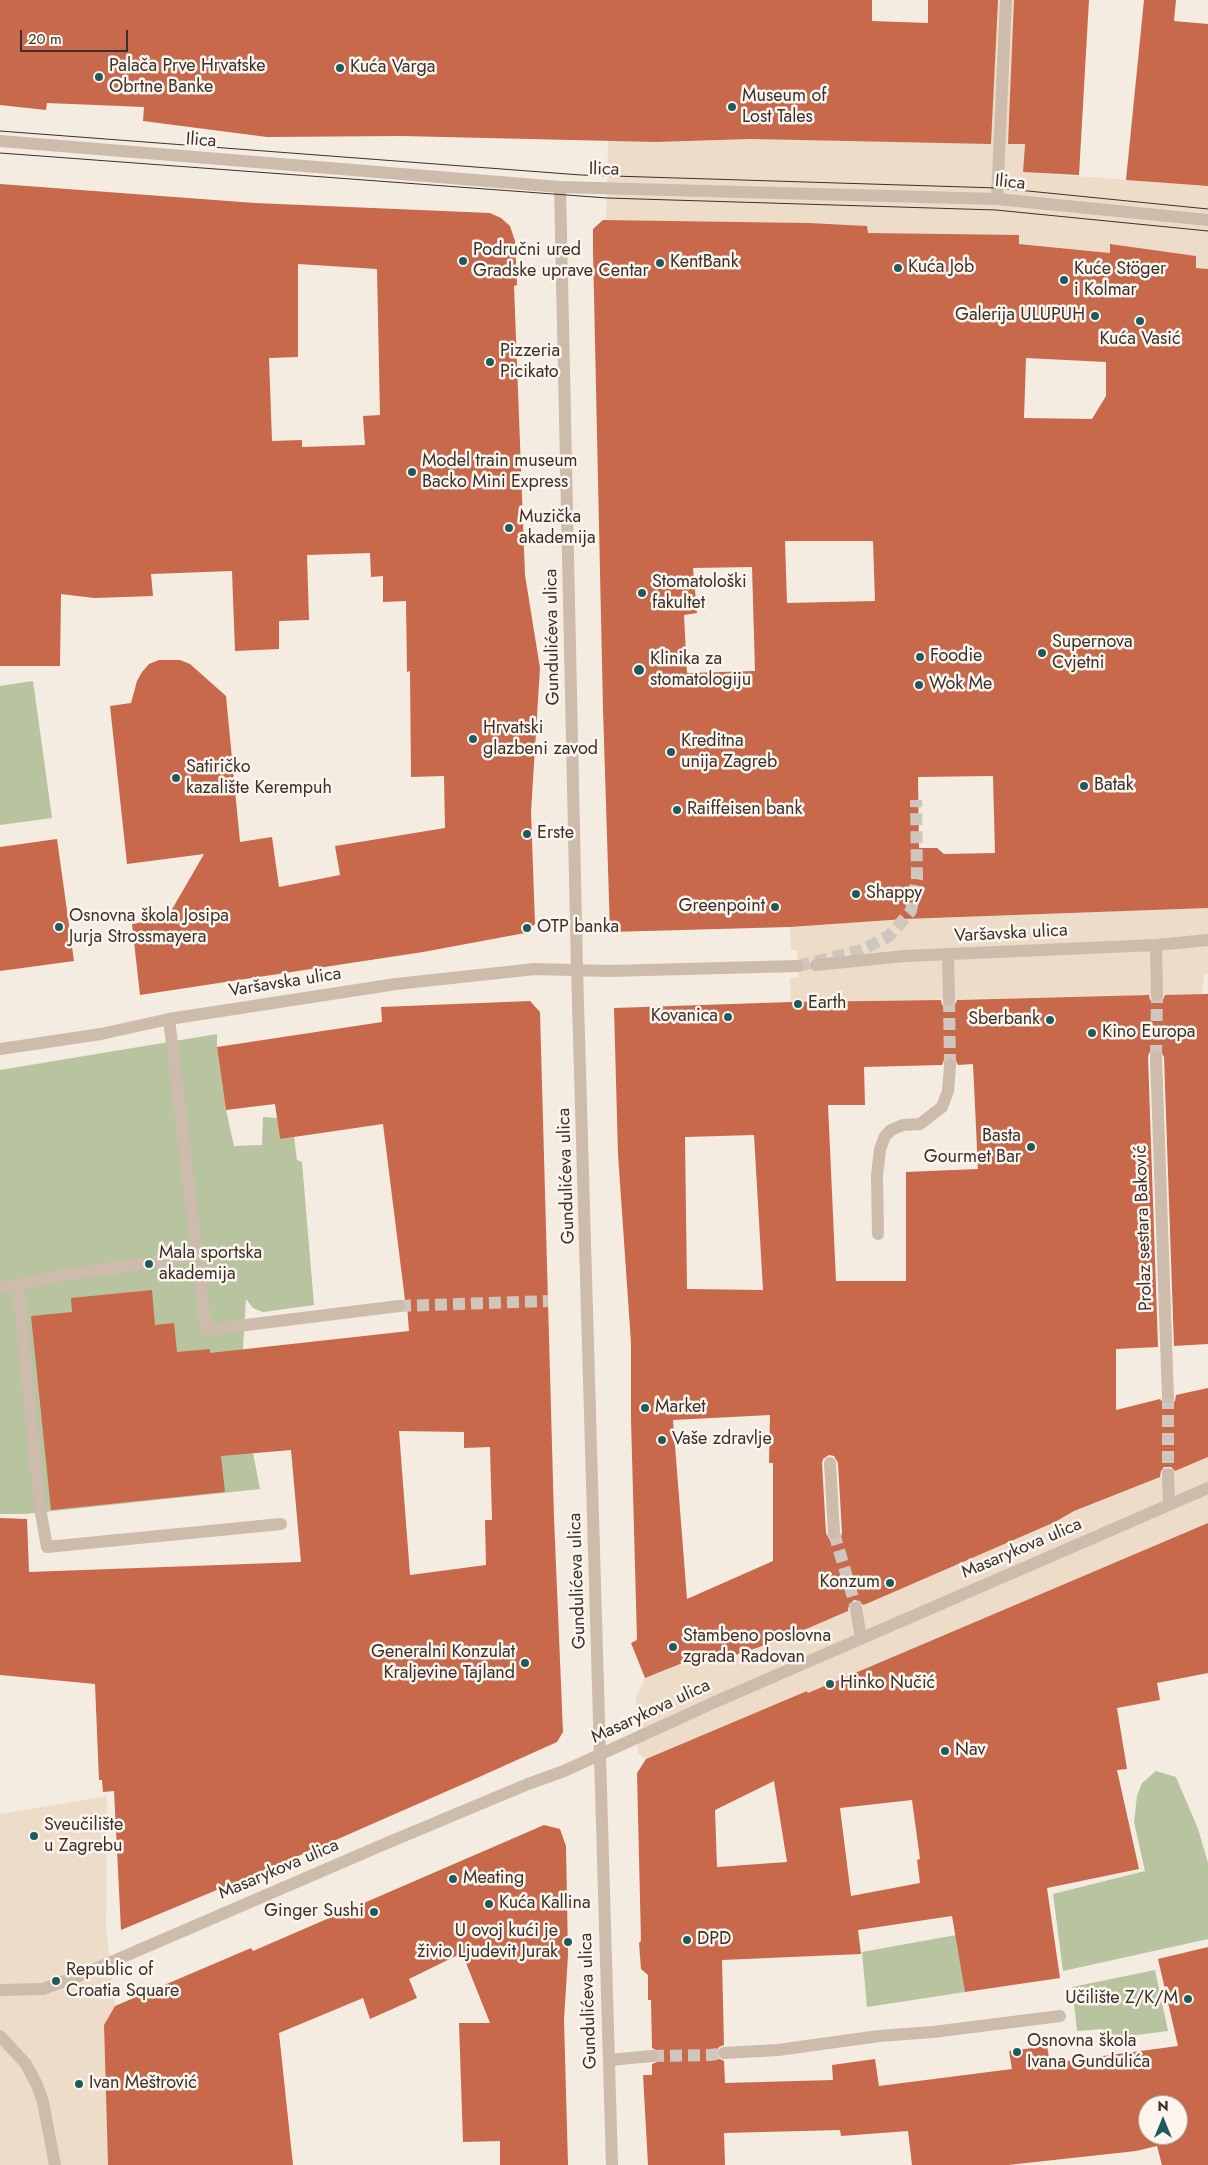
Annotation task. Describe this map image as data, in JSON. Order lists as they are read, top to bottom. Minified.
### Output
{"streets":{"street":["Ilica","Gundulićeva ulica","Varšavska ulica","Prolaz sestara Baković","Masarykova ulica"]},"crossings":[["Ilica","Gundulićeva ulica"],["Gundulićeva ulica","Varšavska ulica"],["Gundulićeva ulica","Masarykova ulica"]],"places":["Kuća Varga","Palača Prve Hrvatske Obrtne Banke","Museum of Lost Tales","Područni ured Gradske uprave Centar","KentBank","Kuća Job","Kuće Stöger i Kolmar","Galerija ULUPUH","Kuća Vasić","Pizzeria Picikato","Model train museum Backo Mini Express","Muzička akademija","Stomatološki fakultet","Supernova Cvjetni","Foodie","Klinika za stomatologiju","Wok Me","Hrvatski glazbeni zavod","Kreditna unija Zagreb","Satiričko kazalište Kerempuh","Batak","Raiffeisen bank","Erste","Shappy","Greenpoint","Osnovna škola Josipa Jurja Strossmayera","OTP banka","Earth","Kovanica","Sberbank","Kino Europa","Basta Gourmet Bar","Mala sportska akademija","Market","Vaše zdravlje","Konzum","Stambeno poslovna zgrada Radovan","Generalni Konzulat Kraljevine Tajland","Hinko Nučić","Nav","Sveučilište u Zagrebu","Meating","Kuća Kallina","Ginger Sushi","DPD","U ovoj kući je živio Ljudevit Jurak","Republic of Croatia Square","Učilište Z/K/M","Osnovna škola Ivana Gundulića","Ivan Meštrović"],"scale_bar":"20 m","north":"top"}
